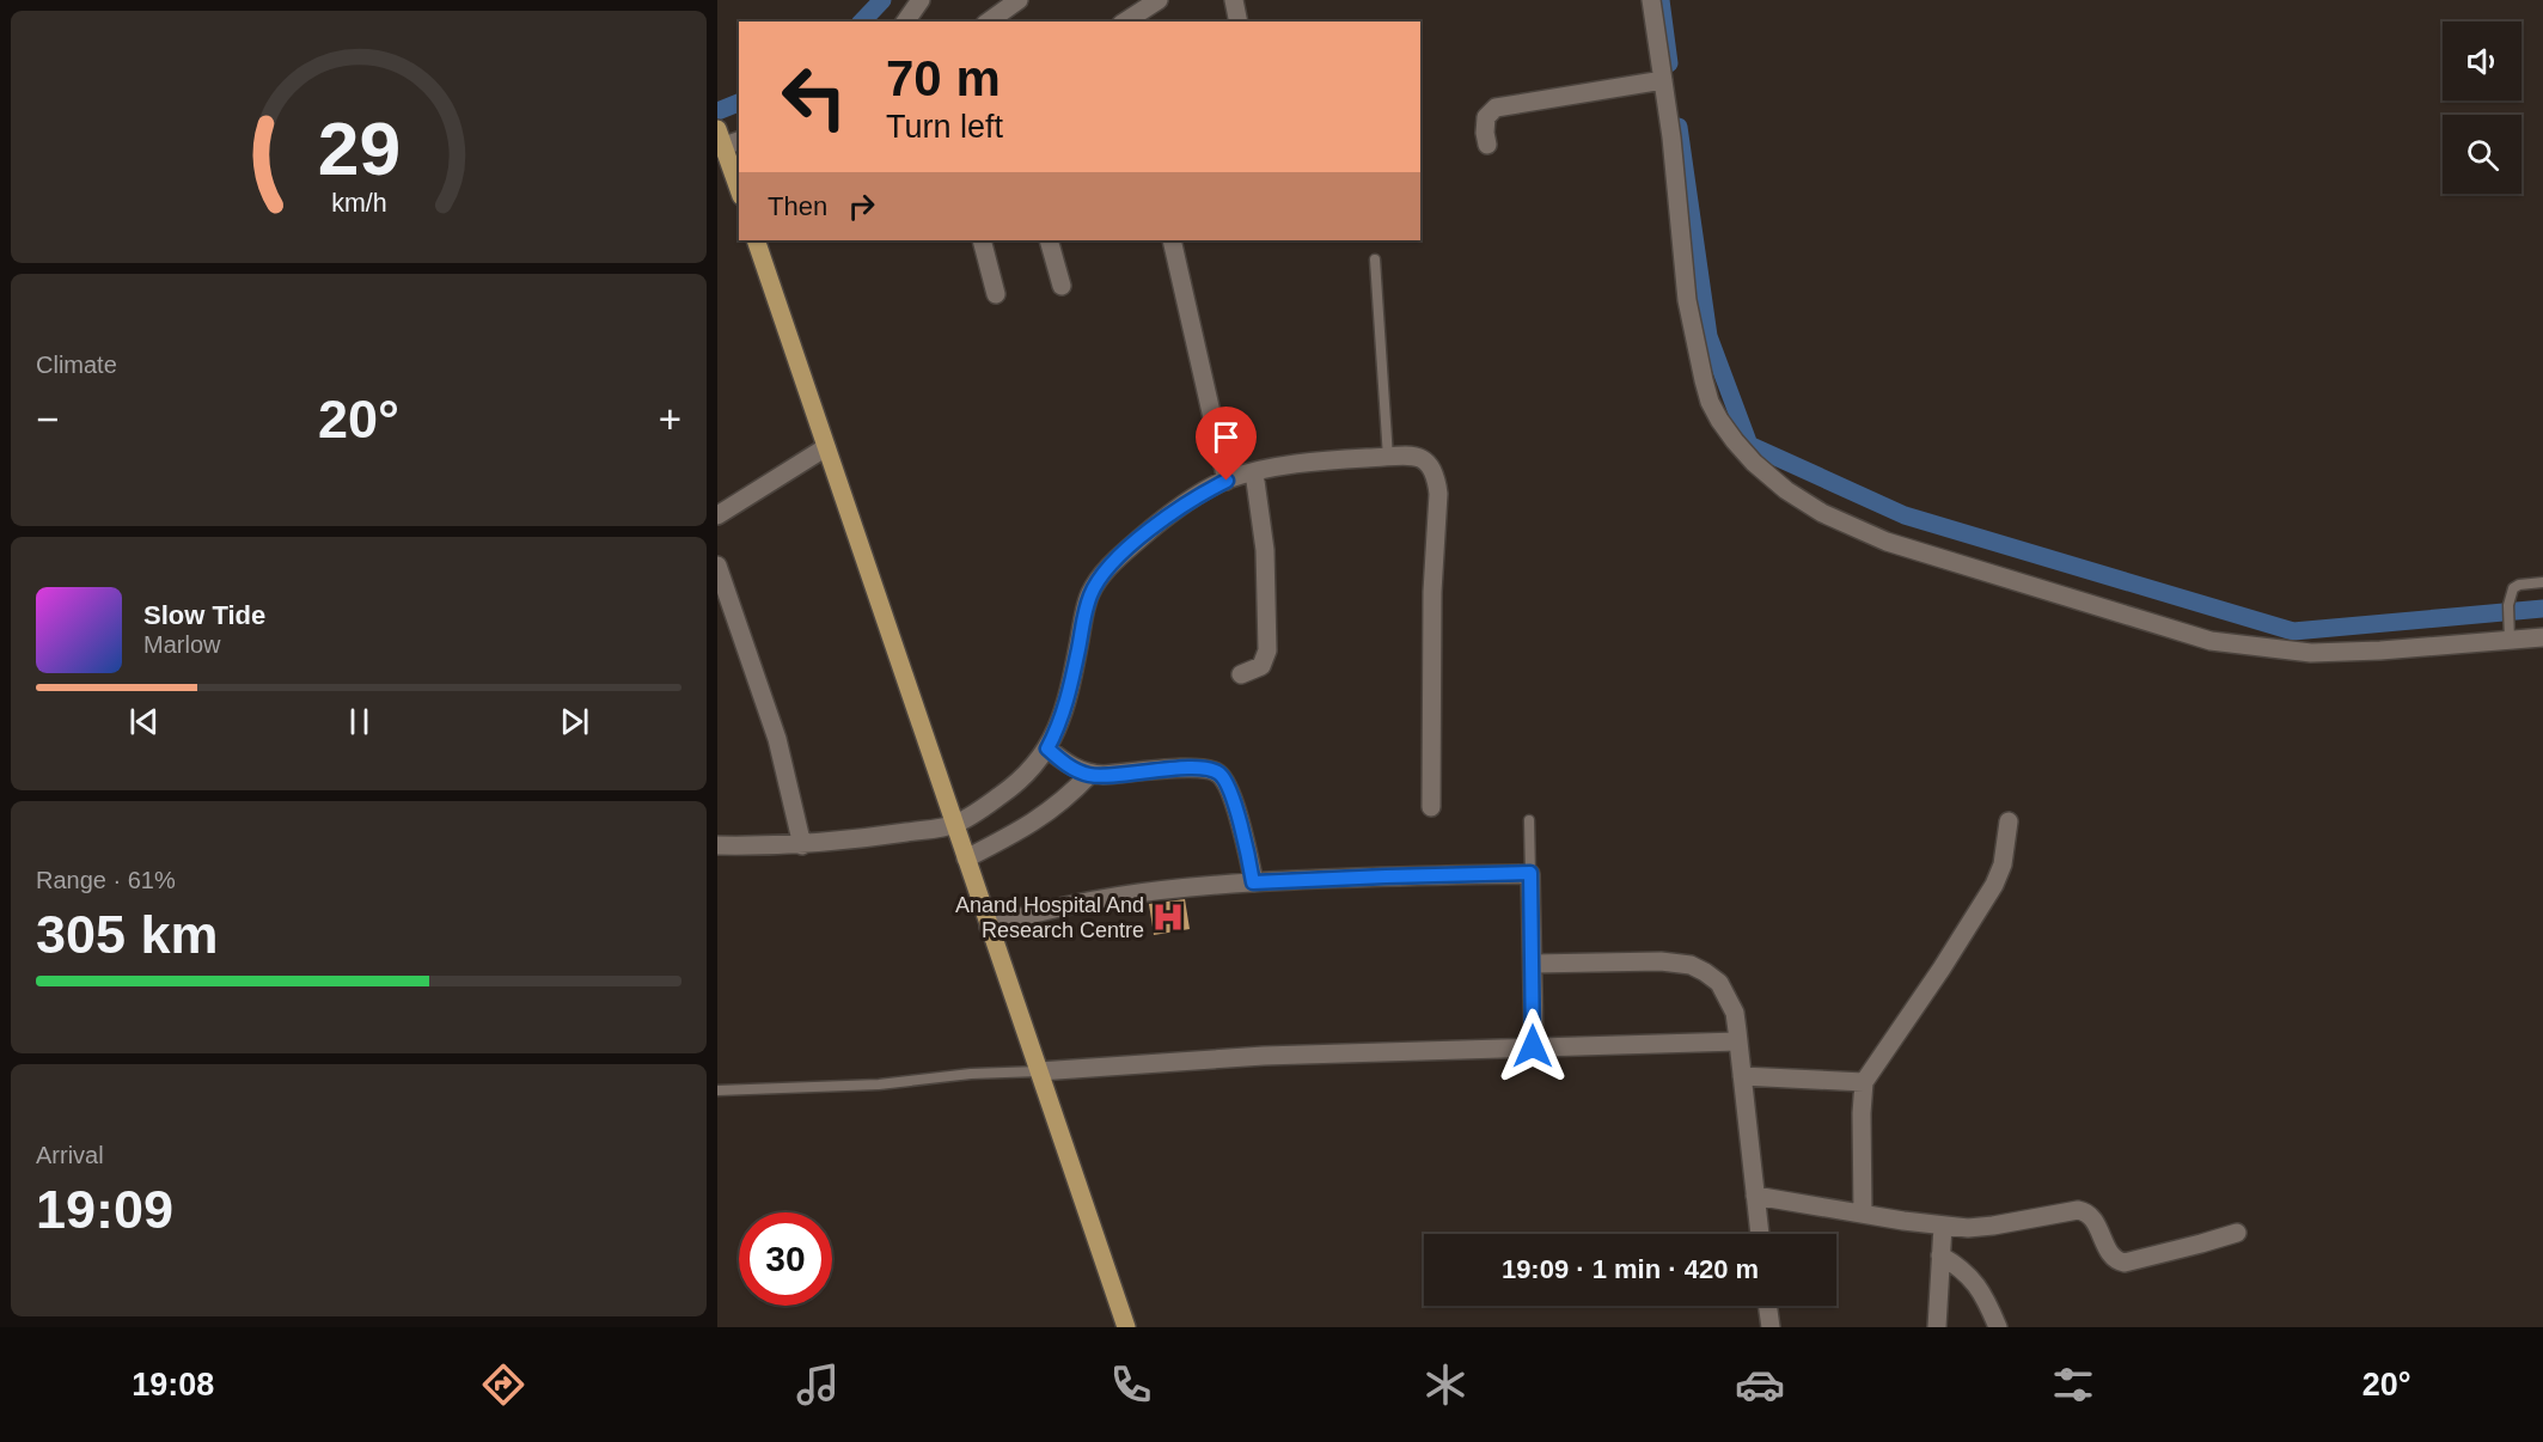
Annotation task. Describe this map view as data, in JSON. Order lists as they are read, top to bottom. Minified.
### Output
{"places":{"hospital":["Anand Hospital And Research Centre"]},"page":{"turn":["70 m","Turn left"],"then":"Then","tile":["Climate",["Range · 61%","305 km"],["Arrival","19:09"]],"heat":["−","20°","+"],"song":["Slow Tide","Marlow"],"limit":"30","trip":"19:09 · 1 min · 420 m","tabs":["19:08","20°"],"gauge":["29","km/h"]}}
